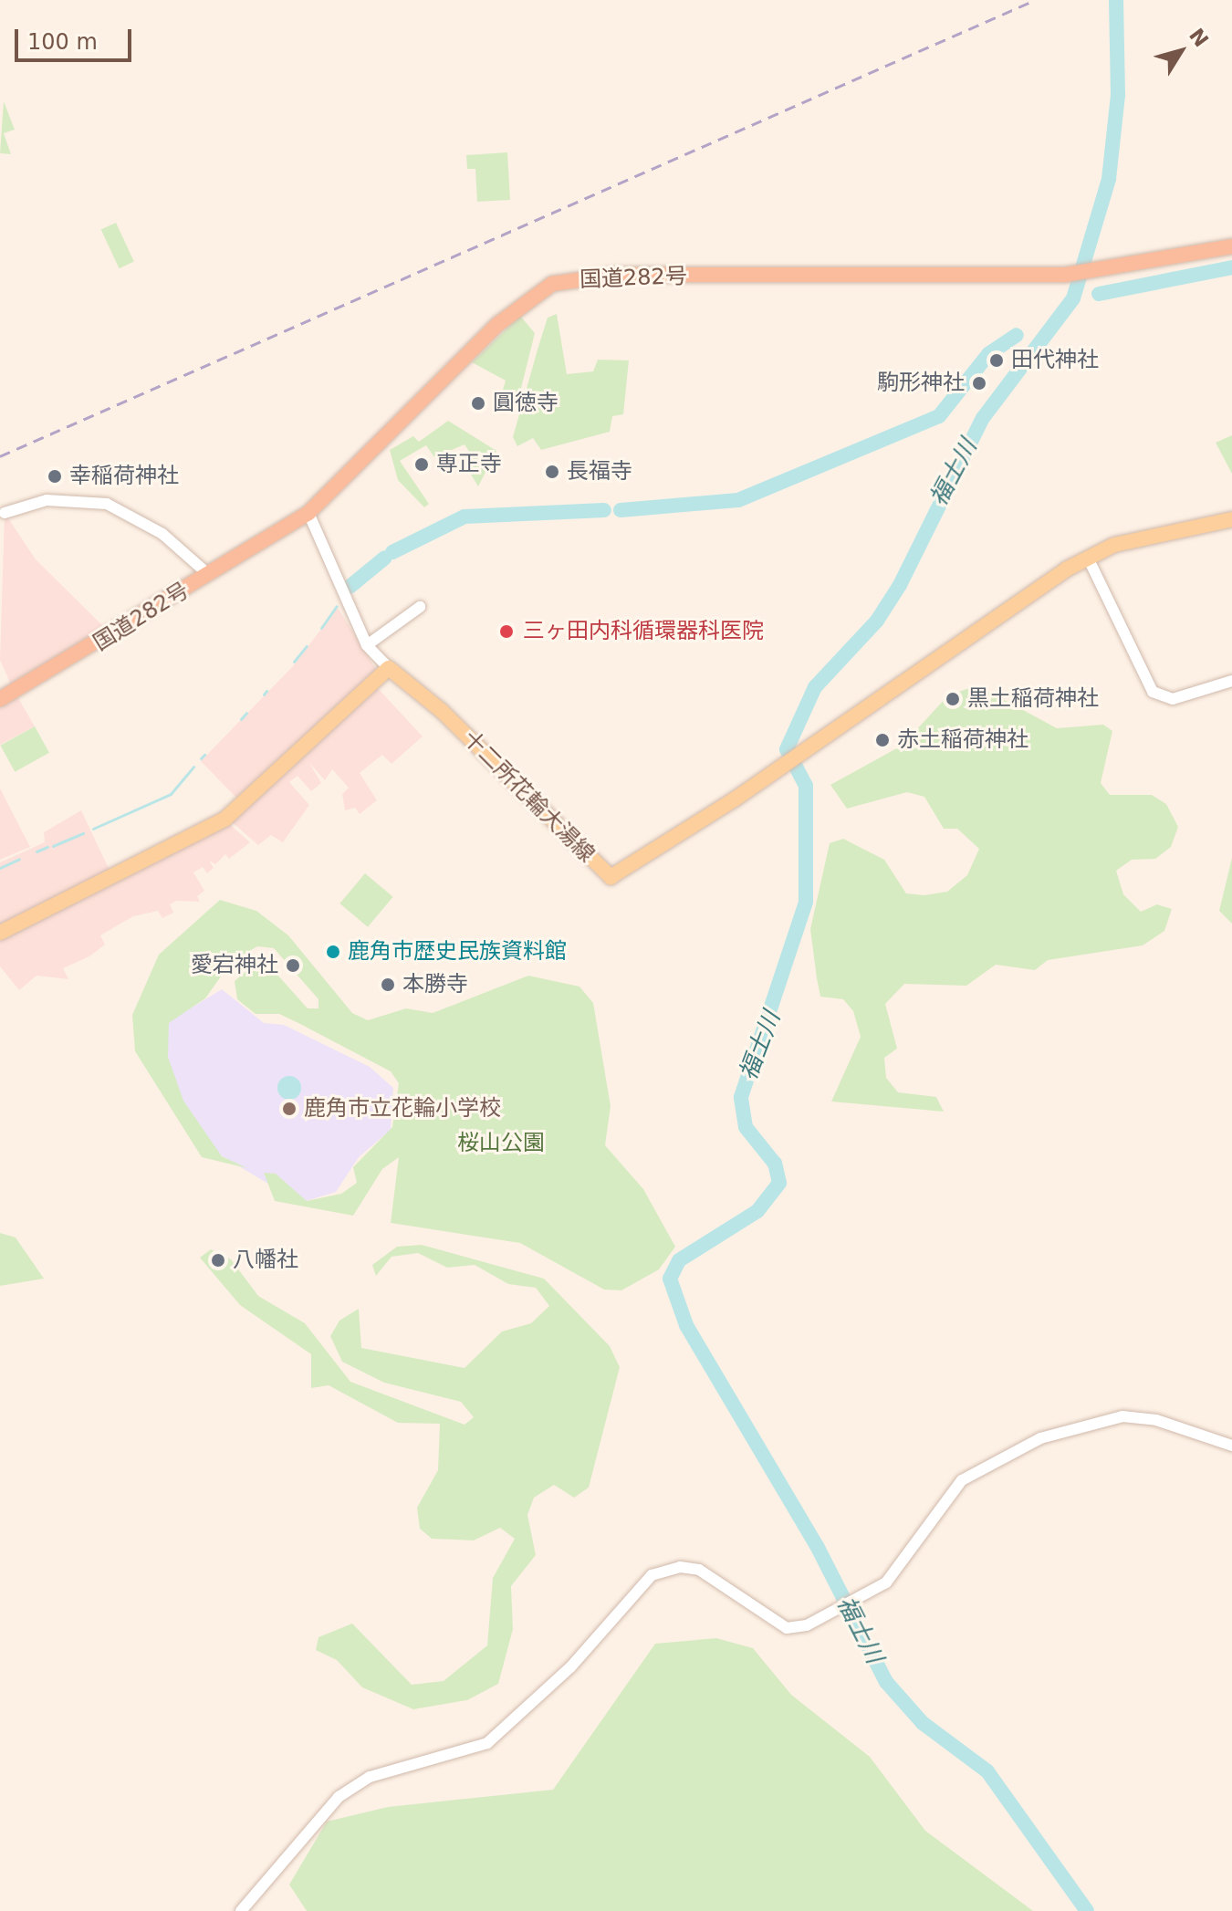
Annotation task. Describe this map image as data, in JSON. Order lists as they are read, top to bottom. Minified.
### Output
{"streets":{"highway":["国道282号"],"main road":["十二所花輪大湯線"]},"water":["福士川"],"parks":["桜山公園"],"places":["田代神社","駒形神社","圓徳寺","専正寺","長福寺","幸稲荷神社","三ヶ田内科循環器科医院","黒土稲荷神社","赤土稲荷神社","鹿角市歴史民族資料館","愛宕神社","本勝寺","鹿角市立花輪小学校","八幡社"],"scale_bar":"100 m","north":"top right"}
